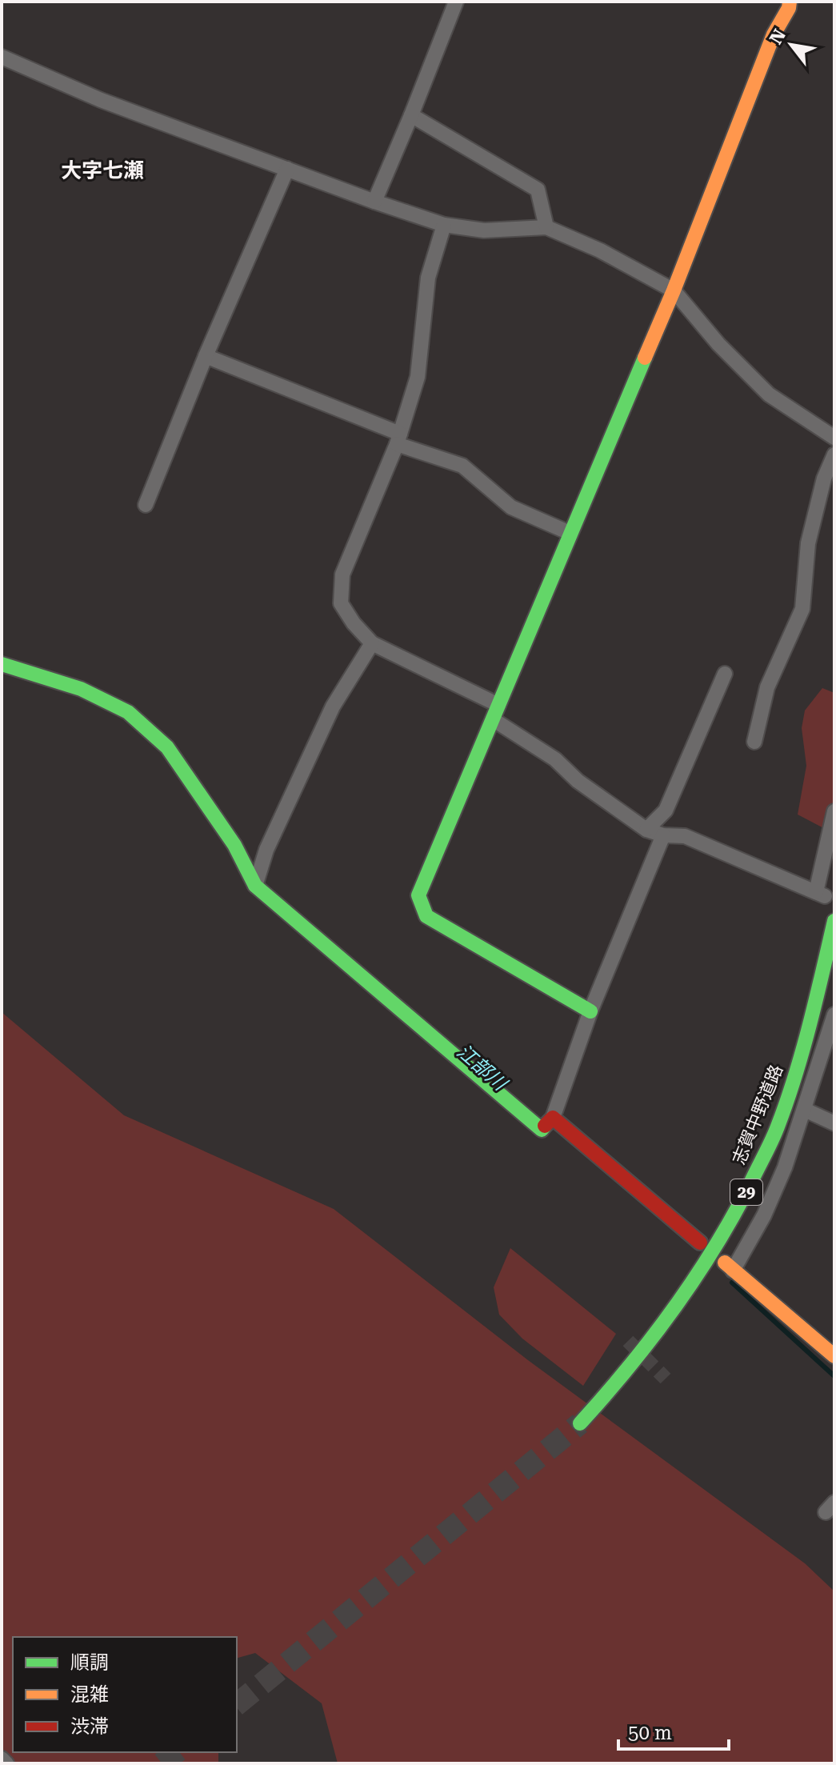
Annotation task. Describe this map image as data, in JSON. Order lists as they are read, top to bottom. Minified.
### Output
{"streets":{"street":["志賀中野道路","29"]},"districts":["大字七瀬"],"water":["江部川"],"legend":["順調","混雑","渋滞"],"scale_bar":"50 m","north":"top left"}
